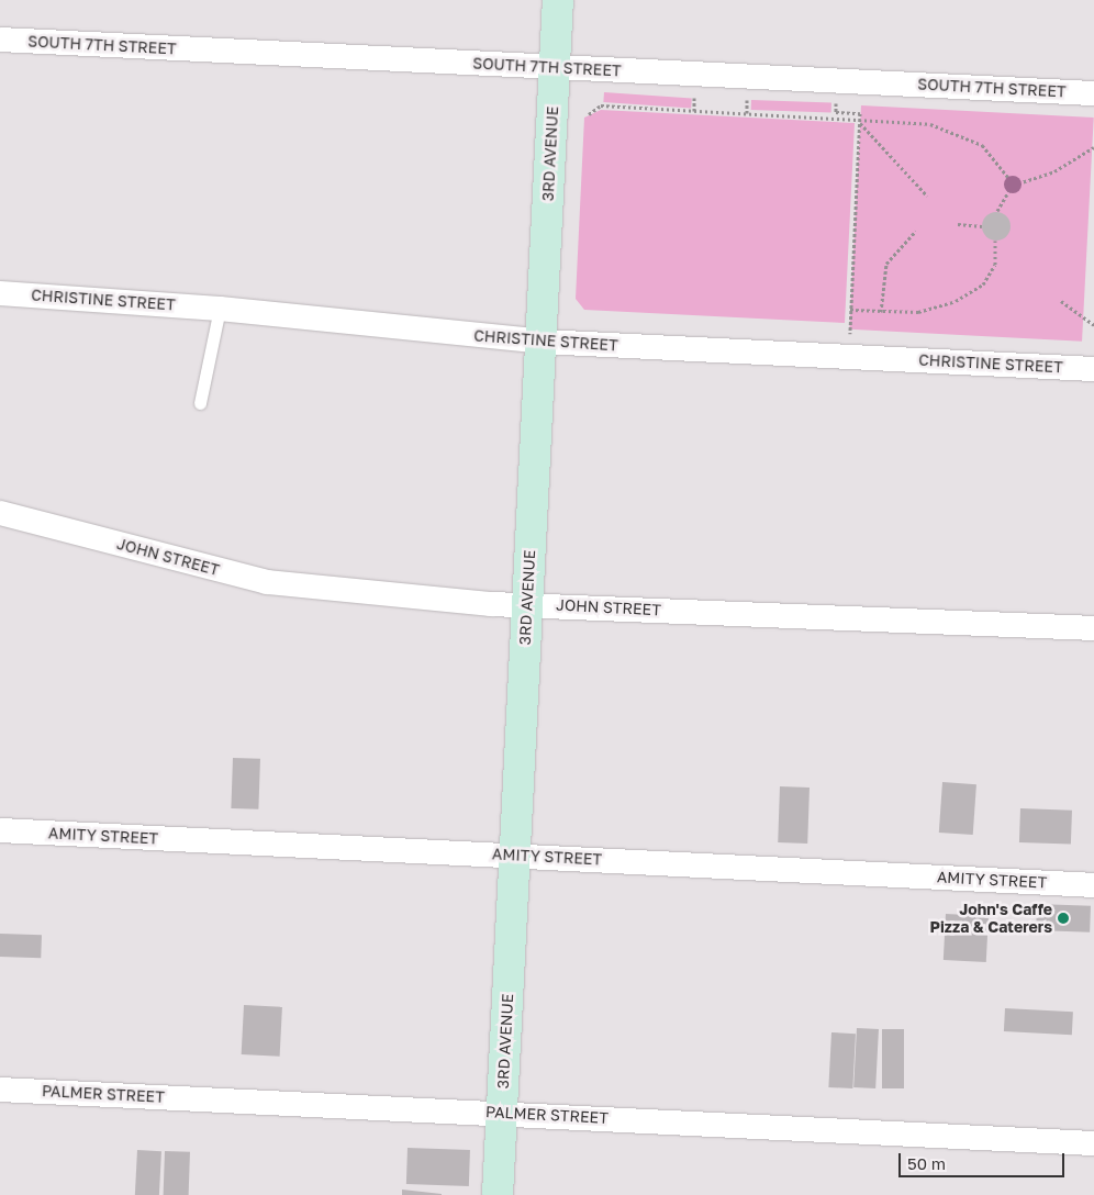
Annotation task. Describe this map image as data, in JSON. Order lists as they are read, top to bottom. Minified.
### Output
{"streets":{"street":["SOUTH 7TH STREET","3RD AVENUE","CHRISTINE STREET","JOHN STREET","AMITY STREET","PALMER STREET"]},"crossings":[["SOUTH 7TH STREET","3RD AVENUE"],["3RD AVENUE","CHRISTINE STREET"],["3RD AVENUE","JOHN STREET"],["3RD AVENUE","AMITY STREET"],["3RD AVENUE","PALMER STREET"]],"places":["John's Caffe Pizza & Caterers"],"scale_bar":"50 m"}
